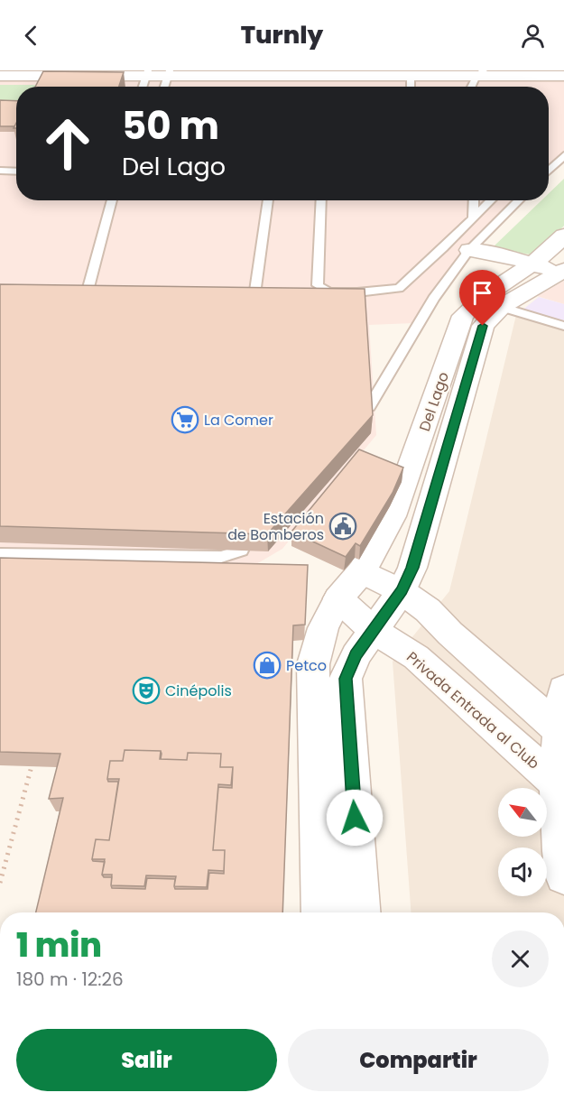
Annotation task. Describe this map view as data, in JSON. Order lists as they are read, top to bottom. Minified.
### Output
{"streets":{"street":["Del Lago","Privada Entrada al Club"]},"crossings":[["Del Lago","Privada Entrada al Club"]],"places":{"supermarket":["La Comer"],"public building":["Estación de Bomberos"],"shop":["Petco"],"theatre":["Cinépolis"]},"north":"top left","page":{"header":"Turnly","turn":["50 m","Del Lago"],"heading":["1 min","180 m · 12:26"],"buttons":["Salir","Compartir"]}}
